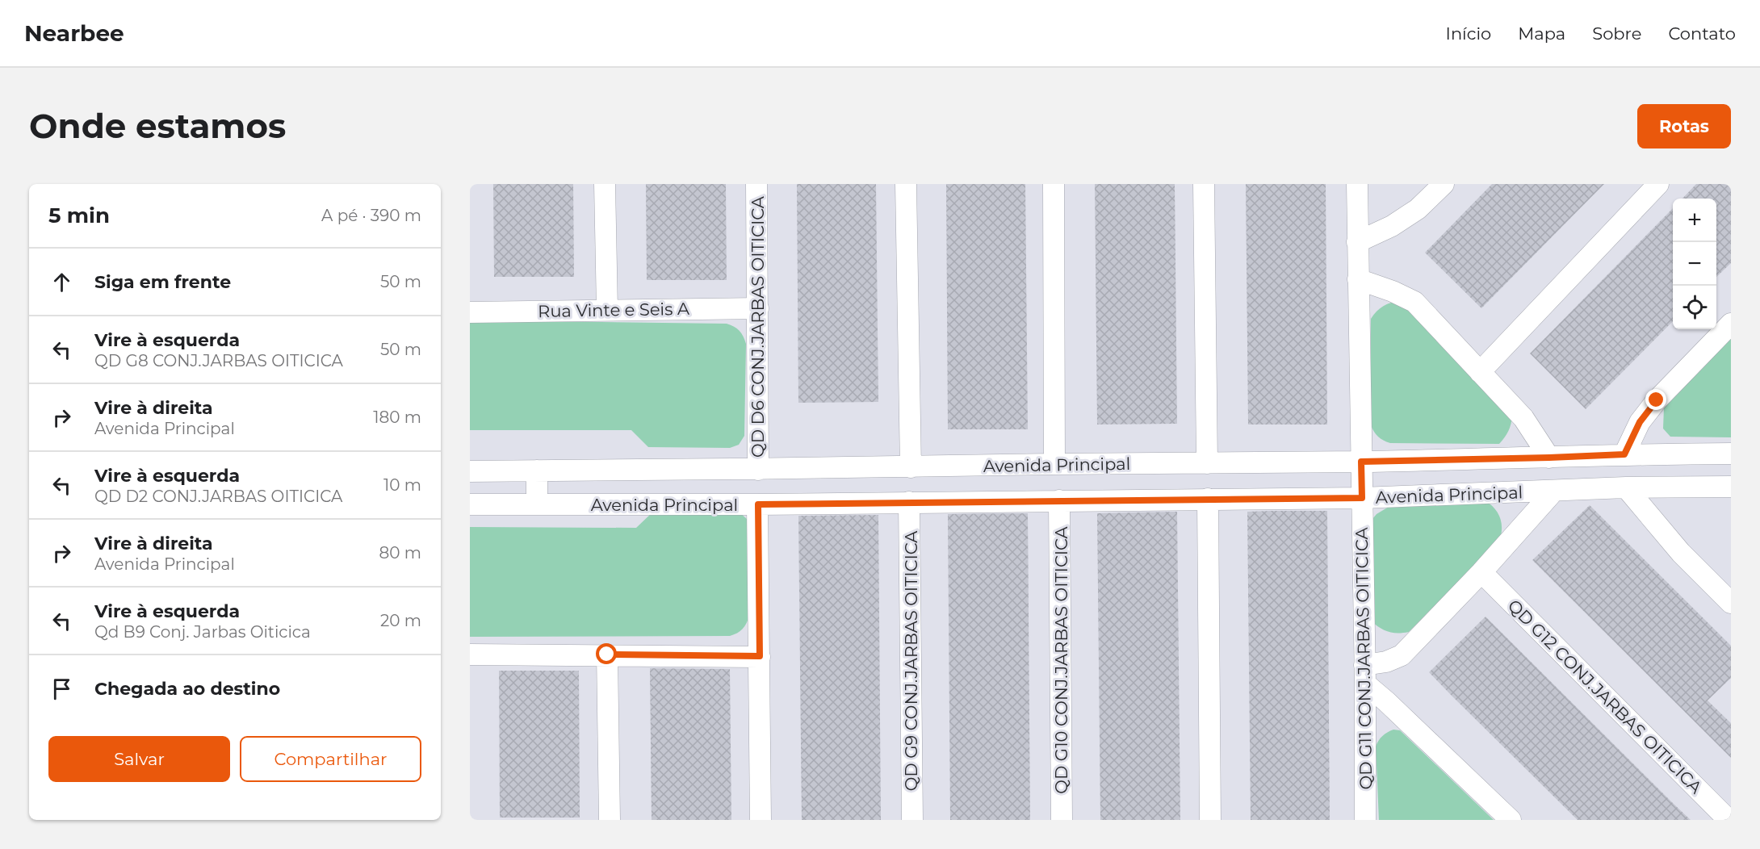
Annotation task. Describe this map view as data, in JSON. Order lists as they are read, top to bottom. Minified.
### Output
{"streets":{"street":["Rua Vinte e Seis A","QD D6 CONJ.JARBAS OITICICA","Avenida Principal","QD G11 CONJ.JARBAS OITICICA","QD G10 CONJ.JARBAS OITICICA","QD G9 CONJ.JARBAS OITICICA","QD G12 CONJ.JARBAS OITICICA"]},"crossings":[["Rua Vinte e Seis A","QD D6 CONJ.JARBAS OITICICA"],["QD D6 CONJ.JARBAS OITICICA","Avenida Principal"],["Avenida Principal","QD G11 CONJ.JARBAS OITICICA"],["Avenida Principal","QD G10 CONJ.JARBAS OITICICA"],["Avenida Principal","QD G9 CONJ.JARBAS OITICICA"]],"page":{"header":"Nearbee","nav":["Início","Mapa","Sobre","Contato"],"buttons":["Rotas",["Salvar","Compartilhar"]],"title":"Onde estamos","heading":["5 min","A pé · 390 m"],"map_buttons":["+","−"],"list":[["Siga em frente","50 m"],["Vire à esquerda","QD G8 CONJ.JARBAS OITICICA","50 m"],["Vire à direita","Avenida Principal","180 m"],["Vire à esquerda","QD D2 CONJ.JARBAS OITICICA","10 m"],["Vire à direita","Avenida Principal","80 m"],["Vire à esquerda","Qd B9 Conj. Jarbas Oiticica","20 m"],"Chegada ao destino"]}}
